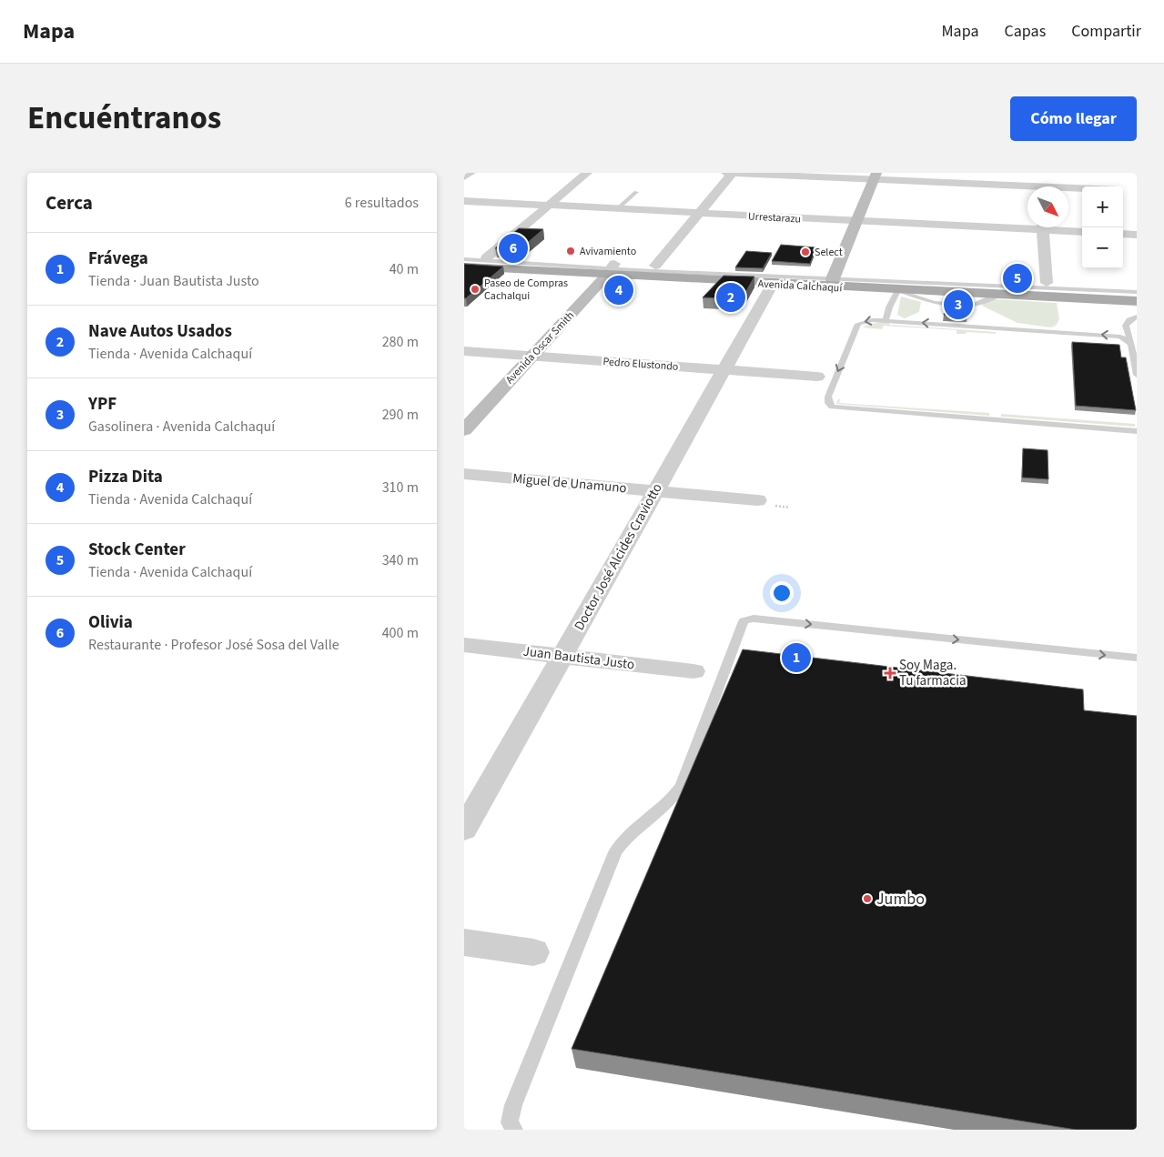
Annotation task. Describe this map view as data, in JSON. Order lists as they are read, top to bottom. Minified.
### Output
{"streets":{"main road":["Avenida Calchaquí","Avenida Oscar Smith"],"street":["Urrestarazu","Pedro Elustondo","Miguel de Unamuno","Doctor José Alcides Craviotto","Juan Bautista Justo"]},"crossings":[["Avenida Calchaquí","Avenida Oscar Smith"],["Avenida Calchaquí","Doctor José Alcides Craviotto"],["Avenida Oscar Smith","Pedro Elustondo"],["Pedro Elustondo","Doctor José Alcides Craviotto"],["Miguel de Unamuno","Doctor José Alcides Craviotto"],["Doctor José Alcides Craviotto","Juan Bautista Justo"]],"places":{"other":["Avivamiento","Select","Paseo de Compras Cachalqui","Jumbo"],"health":["Soy Maga. Tu farmacia"]},"north":"bottom right","page":{"header":"Mapa","nav":["Mapa","Capas","Compartir"],"title":"Encuéntranos","buttons":"Cómo llegar","heading":["Cerca","6 resultados"],"map_buttons":["+","−"],"list":[{"mark":"1","name":"Frávega","note":"Tienda · Juan Bautista Justo","value":"40 m"},{"mark":"2","name":"Nave Autos Usados","note":"Tienda · Avenida Calchaquí","value":"280 m"},{"mark":"3","name":"YPF","note":"Gasolinera · Avenida Calchaquí","value":"290 m"},{"mark":"4","name":"Pizza Dita","note":"Tienda · Avenida Calchaquí","value":"310 m"},{"mark":"5","name":"Stock Center","note":"Tienda · Avenida Calchaquí","value":"340 m"},{"mark":"6","name":"Olivia","note":"Restaurante · Profesor José Sosa del Valle","value":"400 m"}],"pins":["6","5","4","2","3","1"]}}
